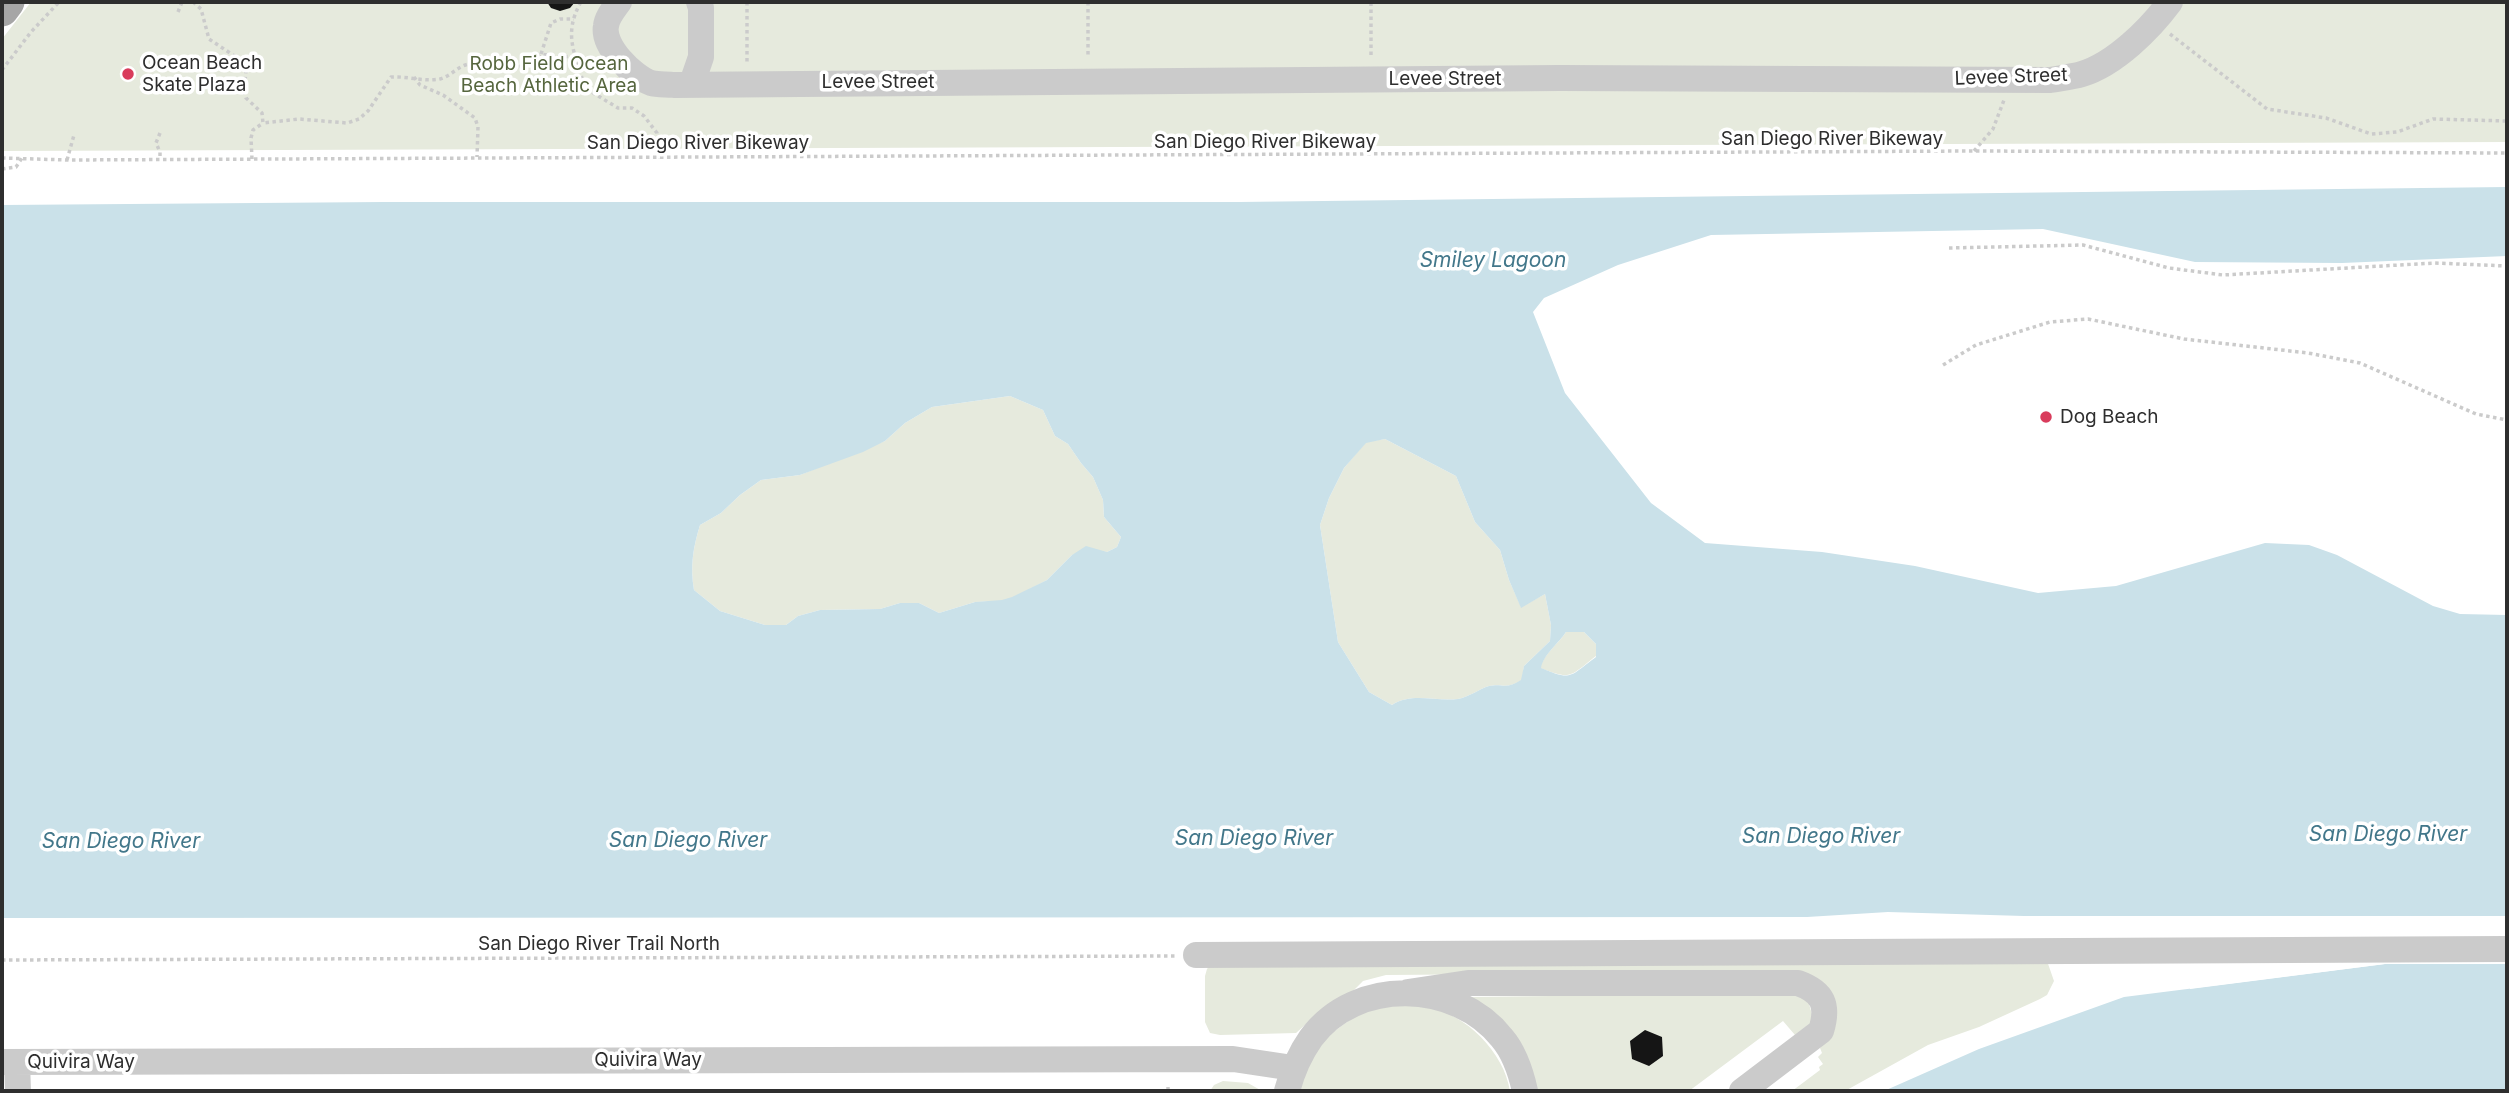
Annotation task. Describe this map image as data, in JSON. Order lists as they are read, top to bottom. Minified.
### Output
{"streets":{"street":["Levee Street","Quivira Way"],"path":["San Diego River Bikeway","San Diego River Trail North"]},"water":["Smiley Lagoon","San Diego River"],"parks":["Robb Field Ocean Beach Athletic Area"],"places":["Ocean Beach Skate Plaza","Dog Beach"]}
